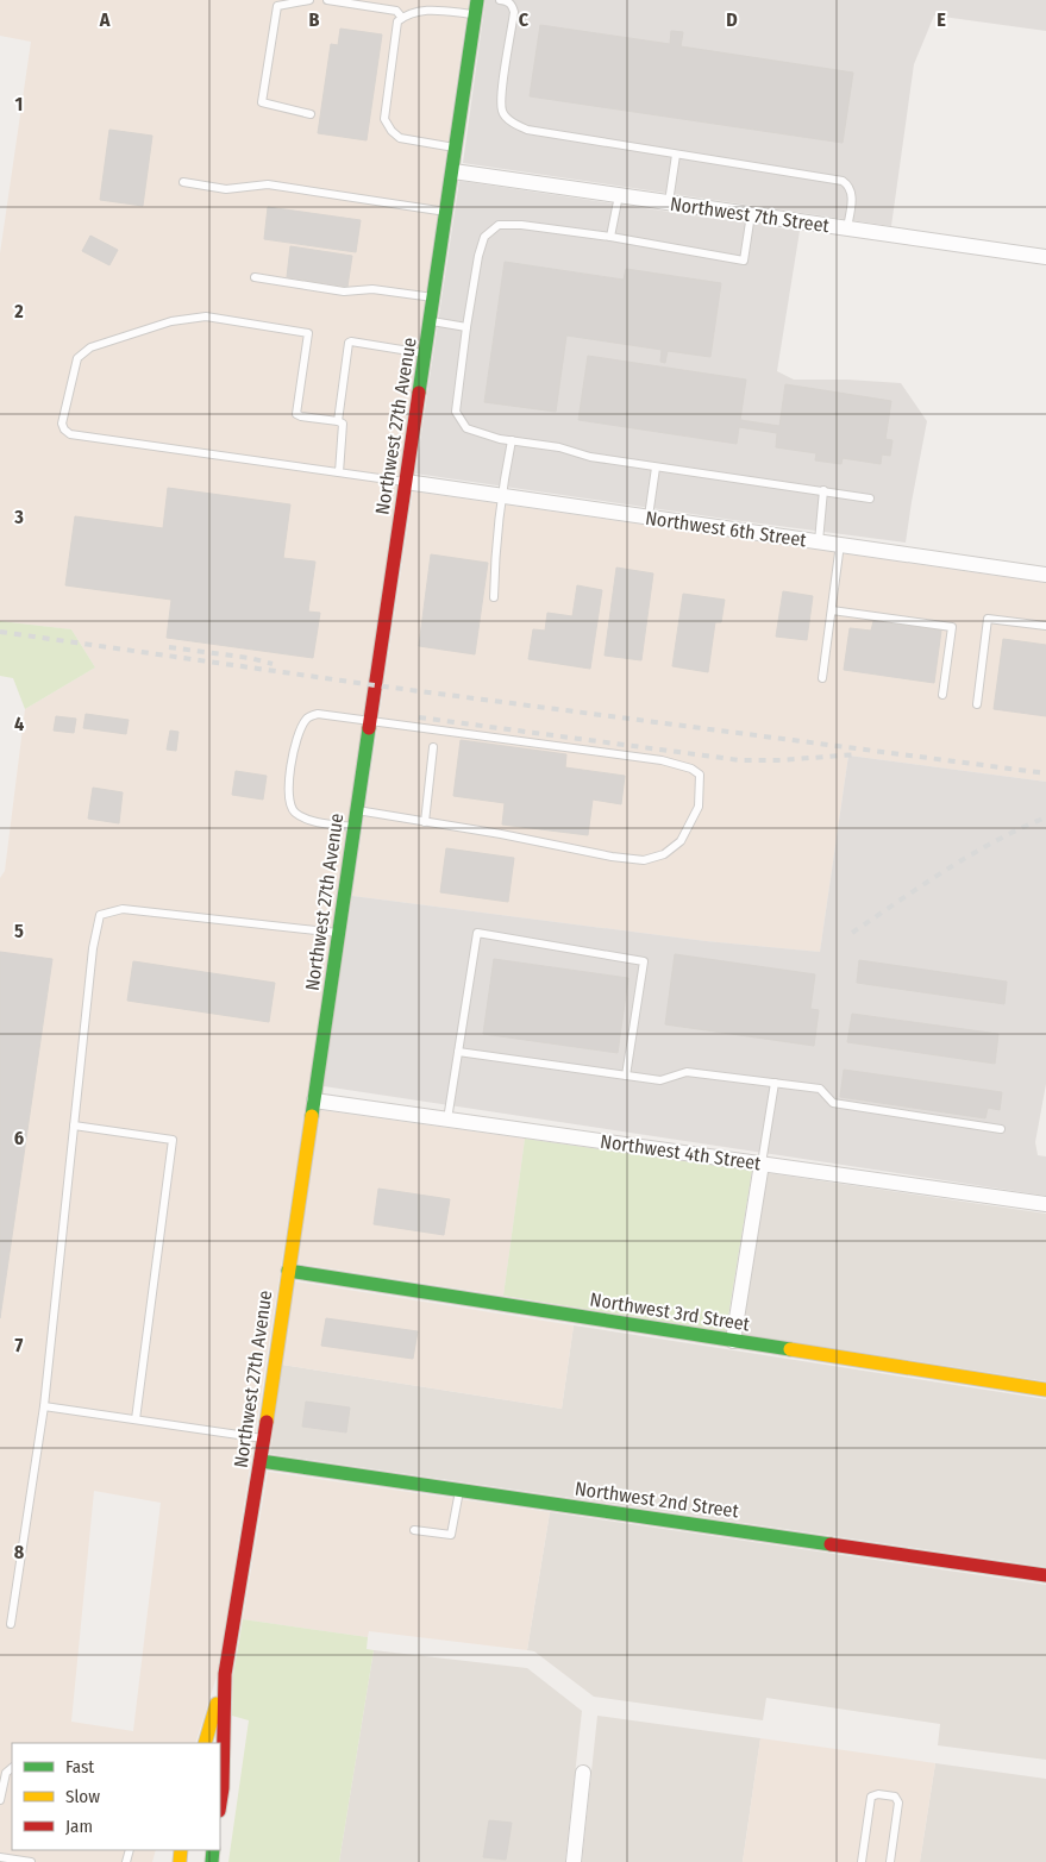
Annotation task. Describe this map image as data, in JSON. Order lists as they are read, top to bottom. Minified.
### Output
{"streets":{"main road":["Northwest 27th Avenue","Northwest 3rd Street","Northwest 2nd Street"],"street":["Northwest 7th Street","Northwest 6th Street","Northwest 4th Street"]},"crossings":[["Northwest 7th Street","Northwest 27th Avenue"],["Northwest 27th Avenue","Northwest 6th Street"],["Northwest 27th Avenue","Northwest 4th Street"],["Northwest 27th Avenue","Northwest 3rd Street"],["Northwest 27th Avenue","Northwest 2nd Street"]],"legend":["Fast","Slow","Jam"],"grid":{"columns":["A","B","C","D","E"],"rows":["1","2","3","4","5","6","7","8"]}}
